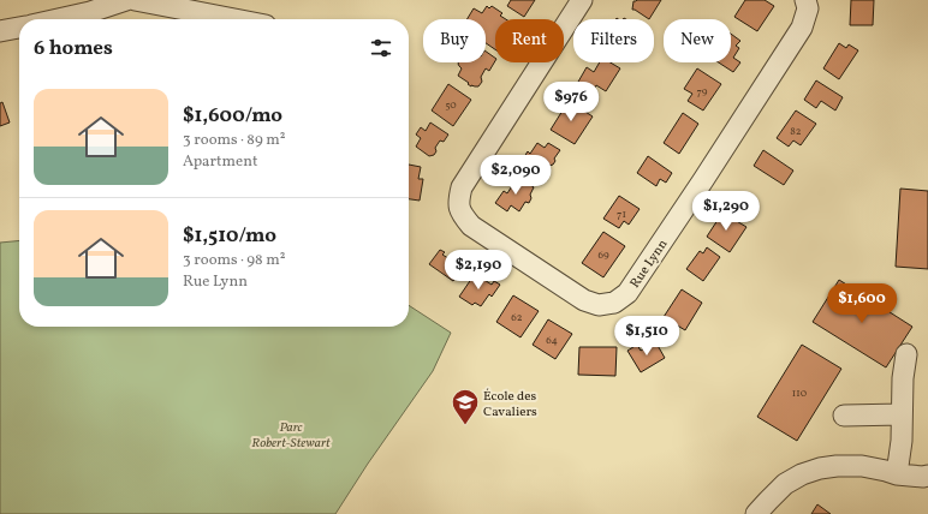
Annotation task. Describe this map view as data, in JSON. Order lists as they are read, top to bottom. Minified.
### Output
{"streets":{"street":["Rue Lynn"]},"parks":["Parc Robert-Stewart"],"places":{"school or university":["École des Cavaliers"]},"house_numbers":["79","50","82","71","69","62","64","110"],"page":{"chip":["Buy","Rent","Filters","New"],"heading":"6 homes","list":[{"name":"$1,600/mo","note":"3 rooms · 89 m² · Apartment"},{"name":"$1,510/mo","note":"3 rooms · 98 m² · Rue Lynn"}],"price":["$976","$2,090","$1,290","$2,190","$1,600","$1,510"]}}
